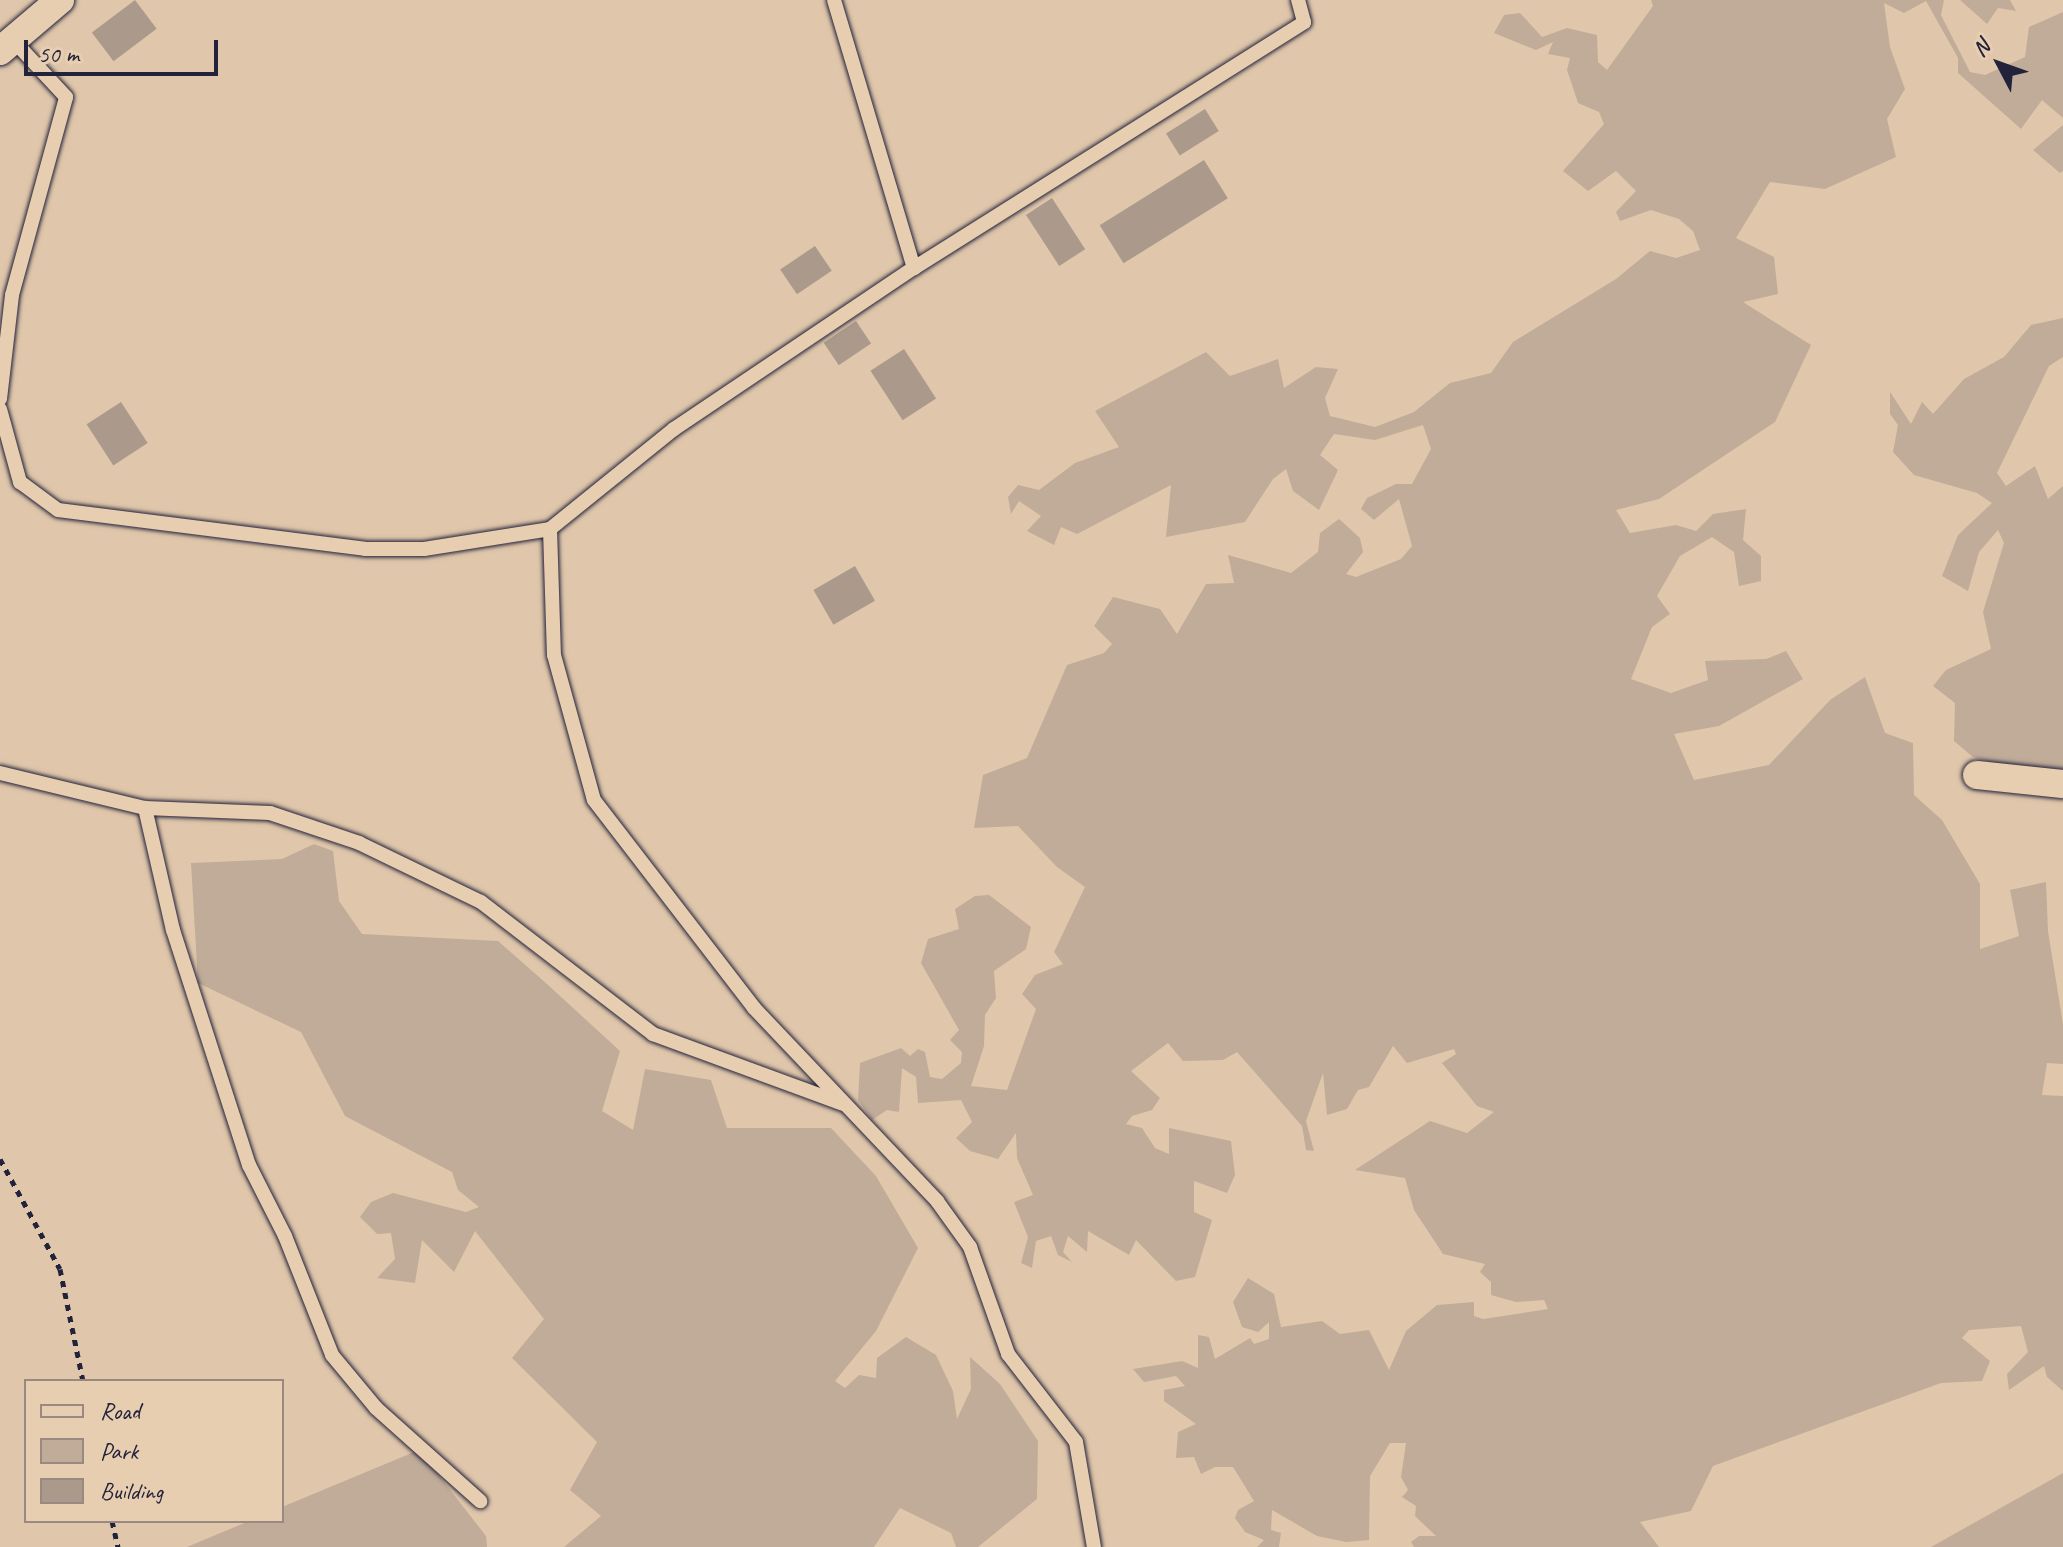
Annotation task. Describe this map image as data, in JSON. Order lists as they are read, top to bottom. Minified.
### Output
{"legend":["Road","Park","Building"],"scale_bar":"50 m","north":"top left"}
